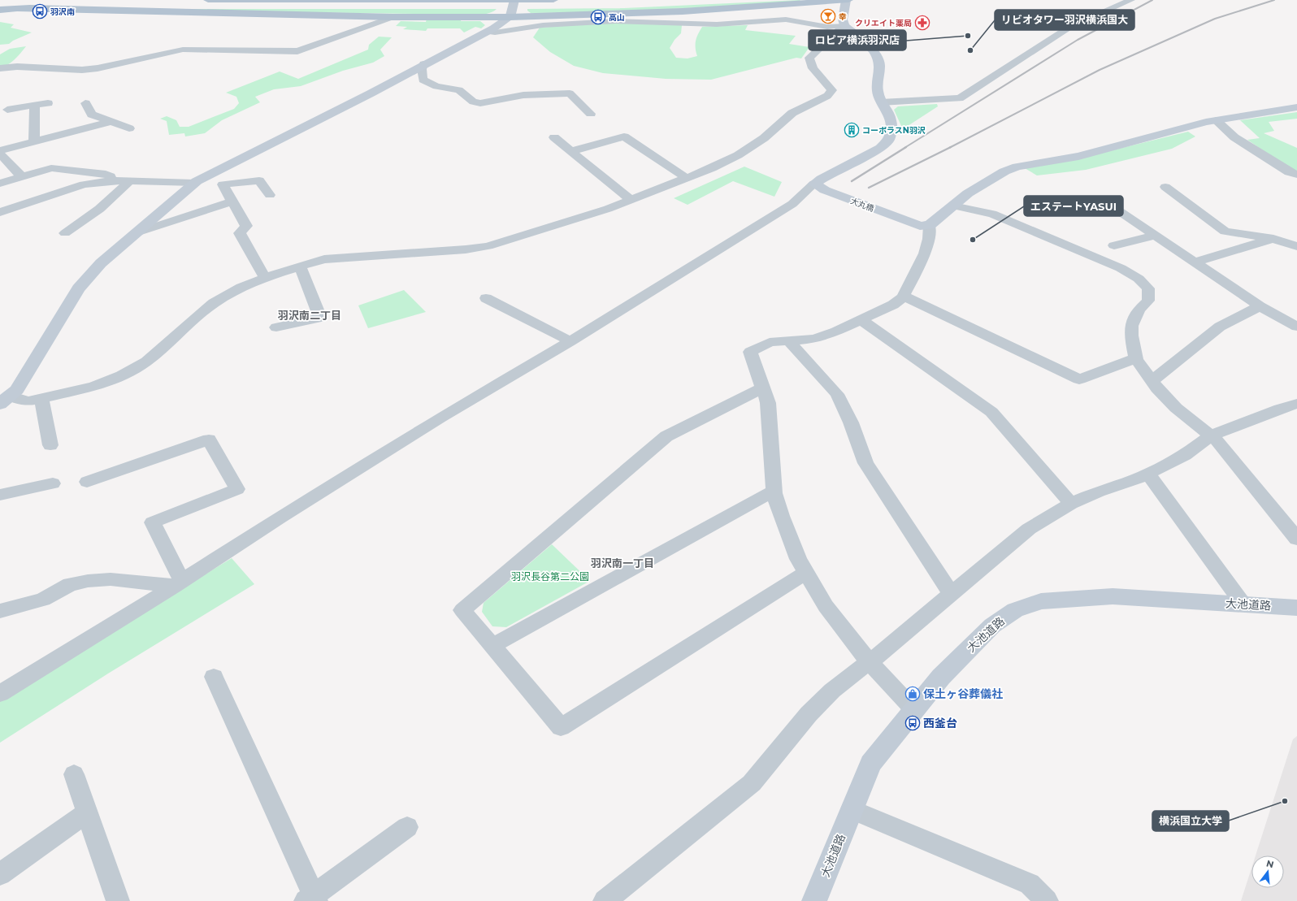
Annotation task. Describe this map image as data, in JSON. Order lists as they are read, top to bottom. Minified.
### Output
{"streets":{"street":["大丸橋","大池道路"]},"districts":["羽沢南二丁目","羽沢南一丁目"],"parks":["羽沢長谷第二公園"],"places":{"bus stop":["羽沢南","高山","西釜台"],"bar":["幸"],"pharmacy":["クリエイト薬局"],"other":["ロピア横浜羽沢店","リビオタワー羽沢横浜国大","エステートYASUI","横浜国立大学"],"building":["コーポラスN羽沢"],"shop":["保土ヶ谷葬儀社"]},"north":"top"}
